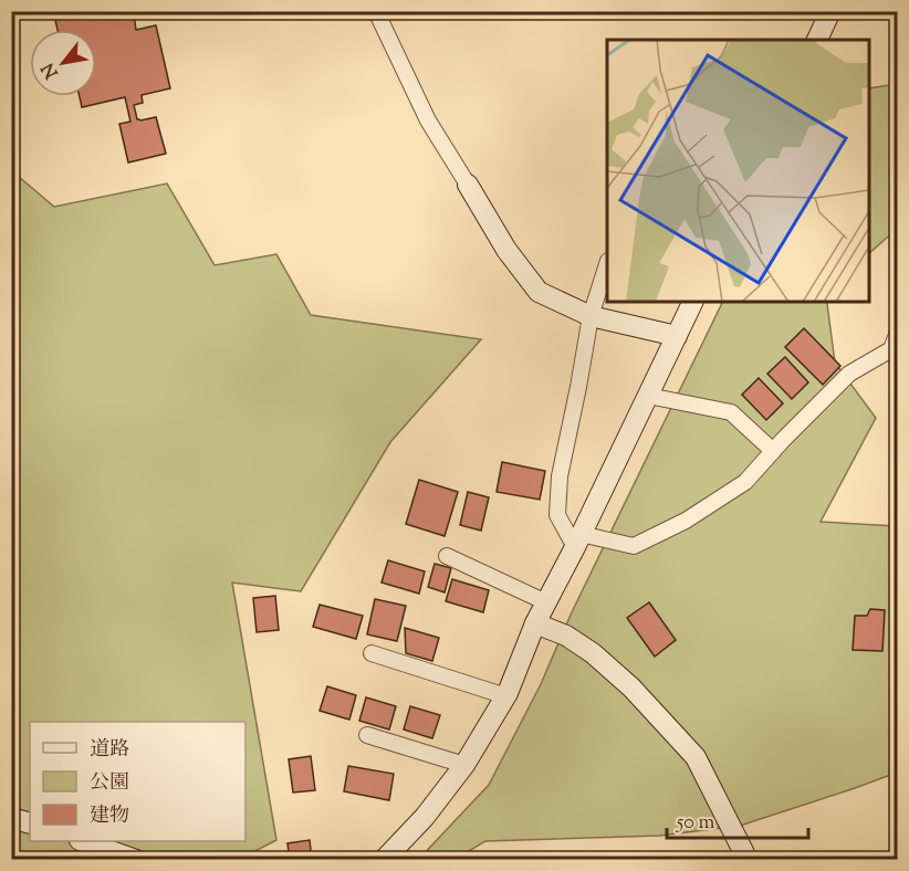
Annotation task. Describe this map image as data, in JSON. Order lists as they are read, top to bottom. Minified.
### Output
{"legend":["道路","公園","建物"],"scale_bar":"50 m","north":"bottom left"}
